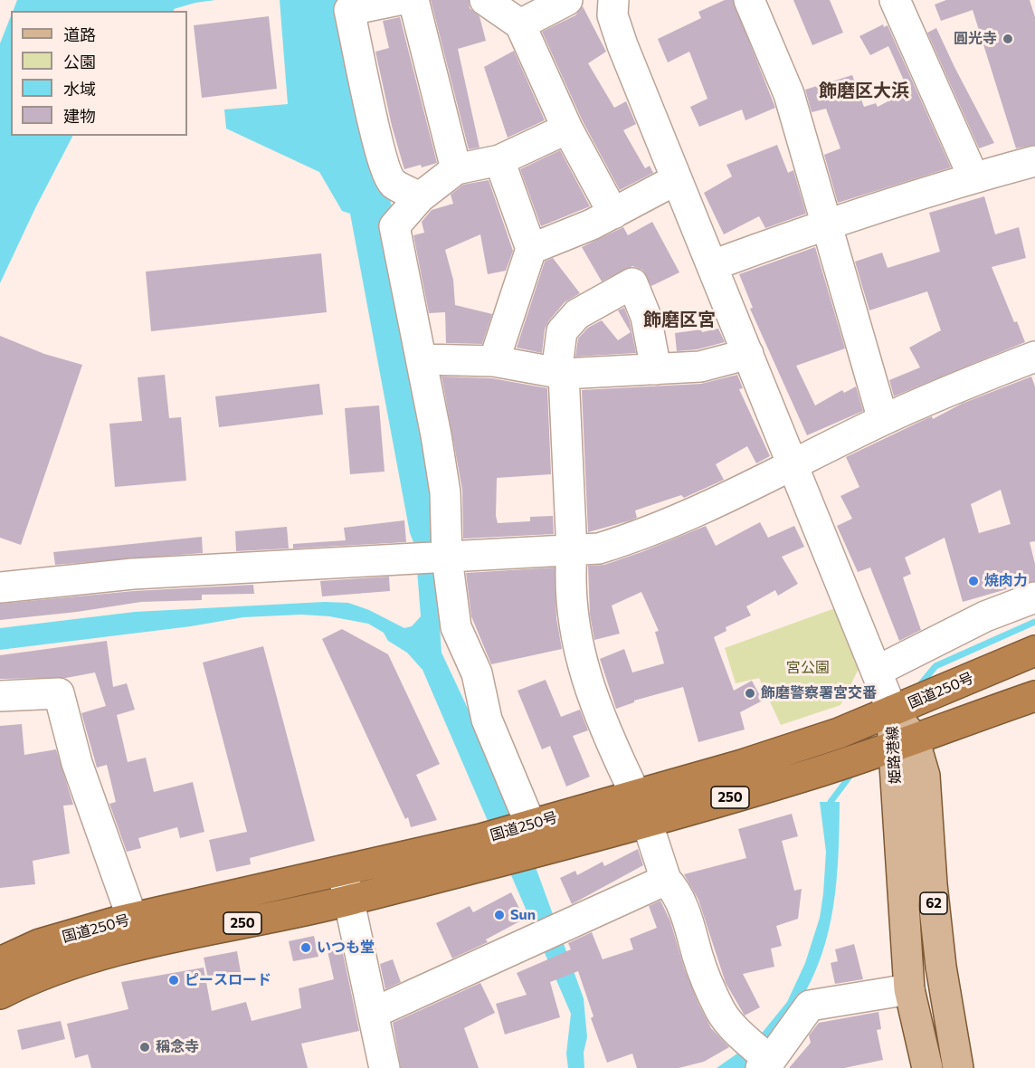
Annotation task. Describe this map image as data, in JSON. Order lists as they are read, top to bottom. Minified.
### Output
{"streets":{"highway":["国道250号","250"],"main road":["姫路港線","62"]},"crossings":[["国道250号","姫路港線"]],"districts":["飾磨区大浜","飾磨区宮"],"parks":["宮公園"],"places":["圓光寺","焼肉力","飾磨警察署宮交番","Sun","いつも堂","ピースロード","稱念寺"],"legend":["道路","公園","水域","建物"]}
